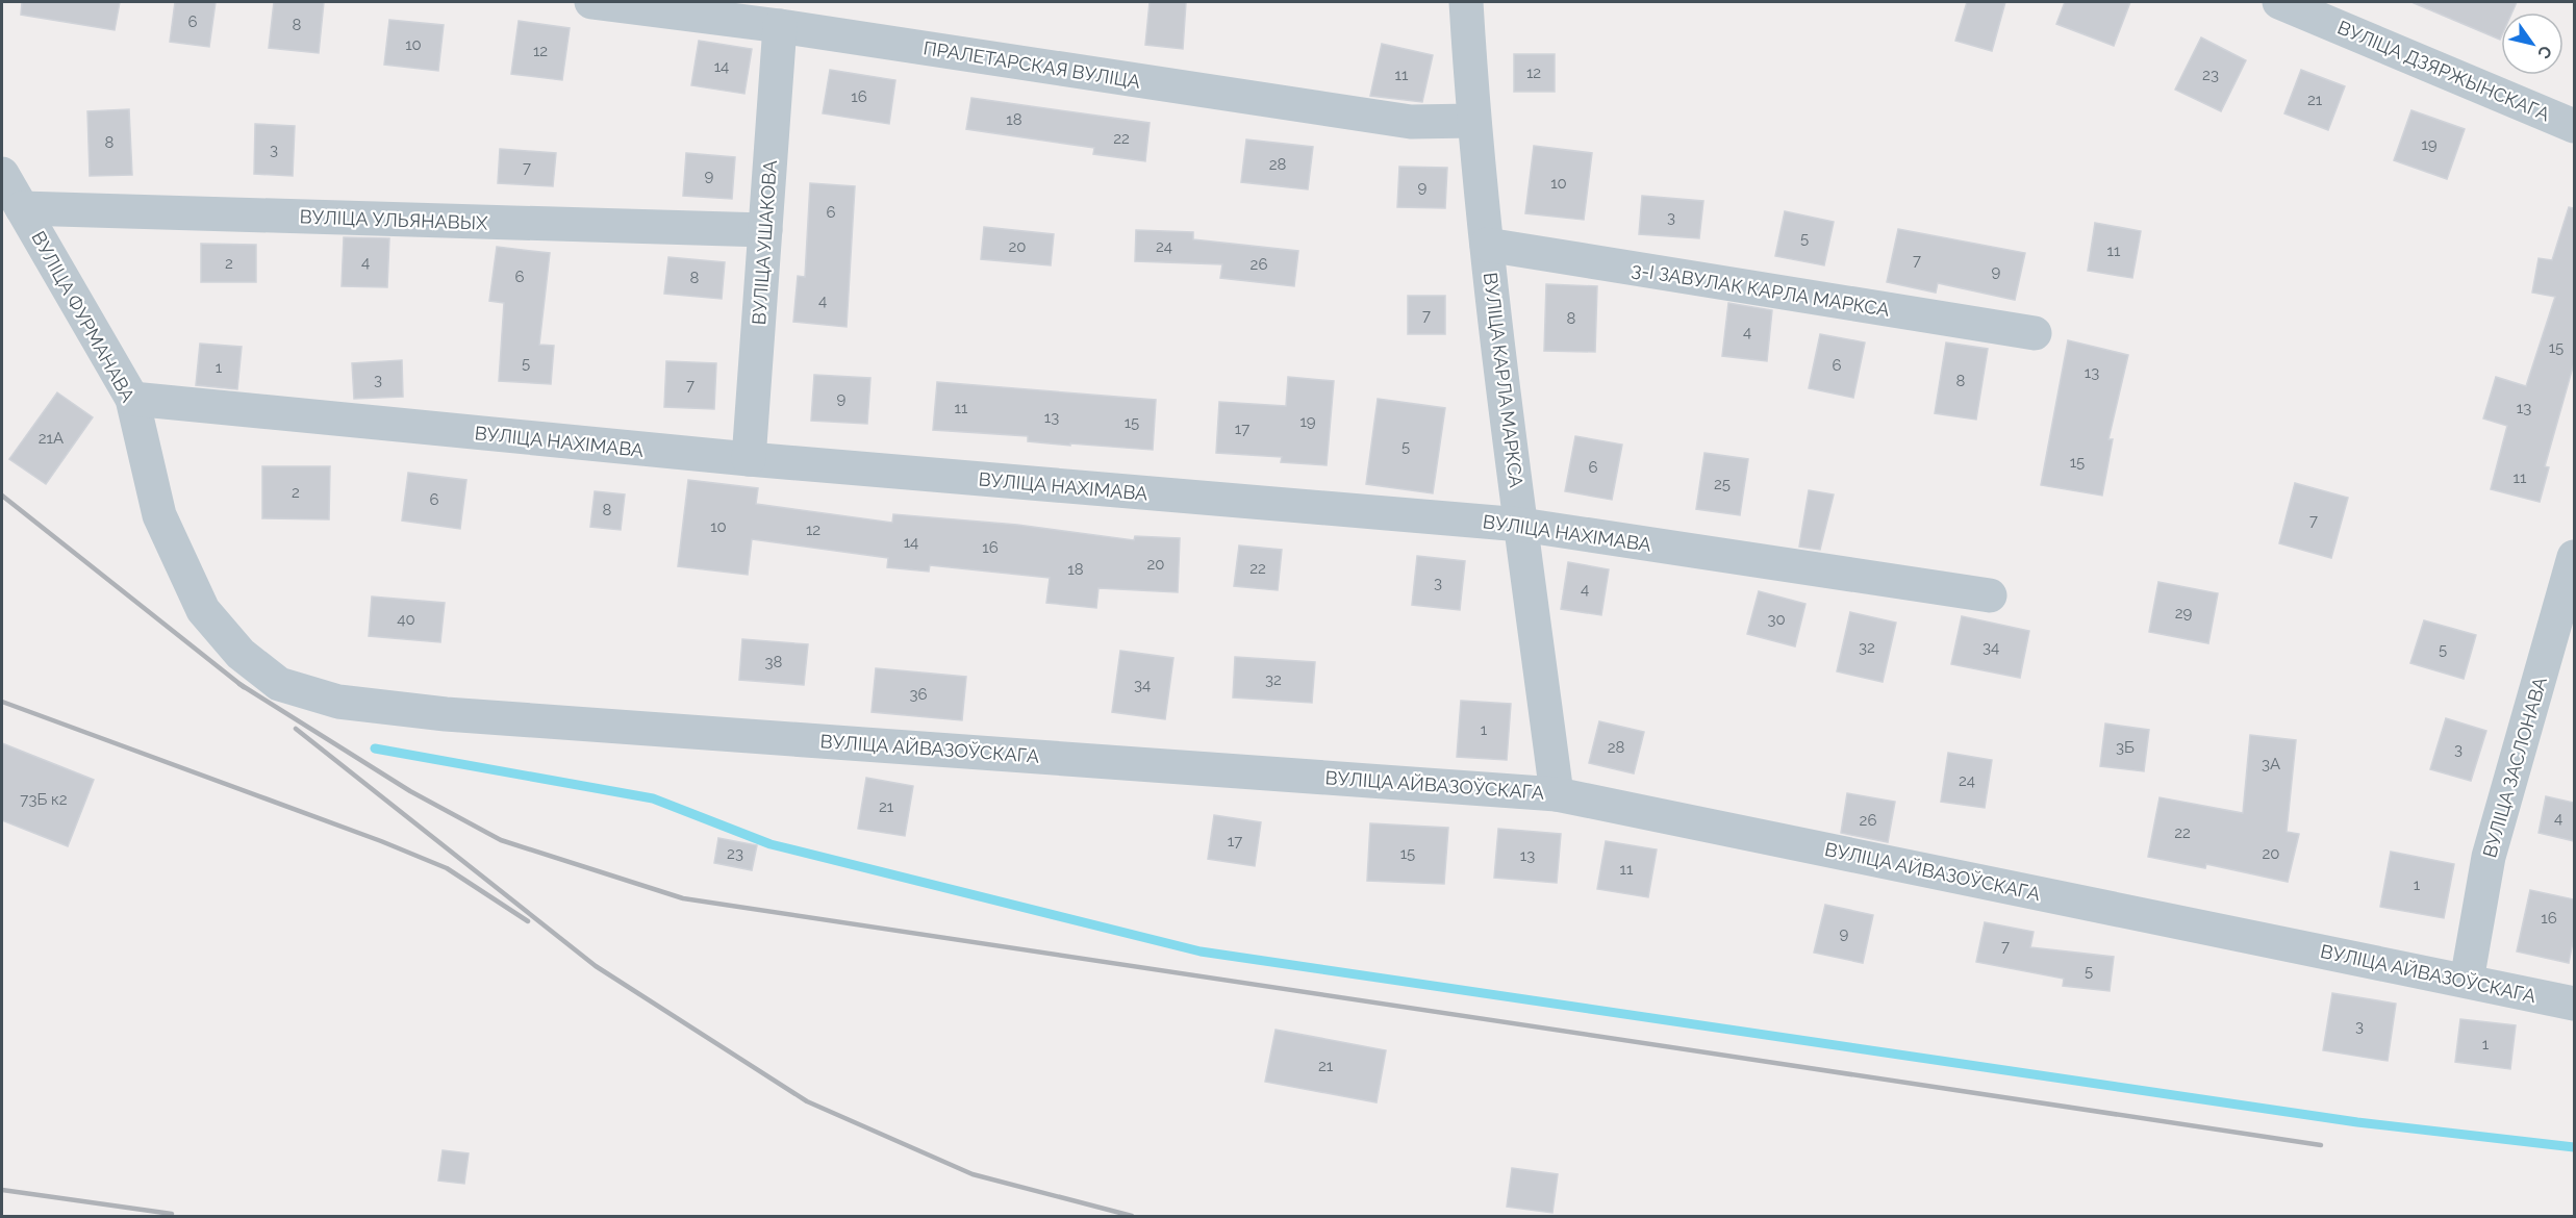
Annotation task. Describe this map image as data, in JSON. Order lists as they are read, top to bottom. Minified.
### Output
{"streets":{"street":["ПРАЛЕТАРСКАЯ ВУЛІЦА","ВУЛІЦА ДЗЯРЖЫНСКАГА","ВУЛІЦА УЛЬЯНАВЫХ","ВУЛІЦА УШАКОВА","3-І ЗАВУЛАК КАРЛА МАРКСА","ВУЛІЦА ФУРМАНАВА","ВУЛІЦА КАРЛА МАРКСА","ВУЛІЦА НАХІМАВА","ВУЛІЦА АЙВАЗОЎСКАГА","ВУЛІЦА ЗАСЛОНАВА"]},"crossings":[["ПРАЛЕТАРСКАЯ ВУЛІЦА","ВУЛІЦА УШАКОВА"],["ПРАЛЕТАРСКАЯ ВУЛІЦА","ВУЛІЦА КАРЛА МАРКСА"],["ВУЛІЦА УЛЬЯНАВЫХ","ВУЛІЦА УШАКОВА"],["ВУЛІЦА УЛЬЯНАВЫХ","ВУЛІЦА ФУРМАНАВА"],["ВУЛІЦА УШАКОВА","ВУЛІЦА НАХІМАВА"],["3-І ЗАВУЛАК КАРЛА МАРКСА","ВУЛІЦА КАРЛА МАРКСА"],["ВУЛІЦА ФУРМАНАВА","ВУЛІЦА НАХІМАВА"],["ВУЛІЦА ФУРМАНАВА","ВУЛІЦА АЙВАЗОЎСКАГА"],["ВУЛІЦА КАРЛА МАРКСА","ВУЛІЦА НАХІМАВА"],["ВУЛІЦА КАРЛА МАРКСА","ВУЛІЦА АЙВАЗОЎСКАГА"],["ВУЛІЦА АЙВАЗОЎСКАГА","ВУЛІЦА ЗАСЛОНАВА"]],"house_numbers":["6","8","10","12","14","12","11","23","16","21","18","22","8","19","3","28","7","9","10","9","6","3","5","20","24","11","7","4","2","26","9","6","8","4","7","8","4","15","5","6","1","13","3","8","7","9","11","13","13","19","15","17","21А","5","15","6","11","25","2","6","8","7","10","12","14","16","20","22","18","3","4","29","40","30","32","34","5","38","32","34","36","1","28","3Б","3","3А","24","73Б к2","21","4","26","22","17","23","15","20","13","11","1","16","9","7","5","3","1","21"],"north":"bottom right"}
